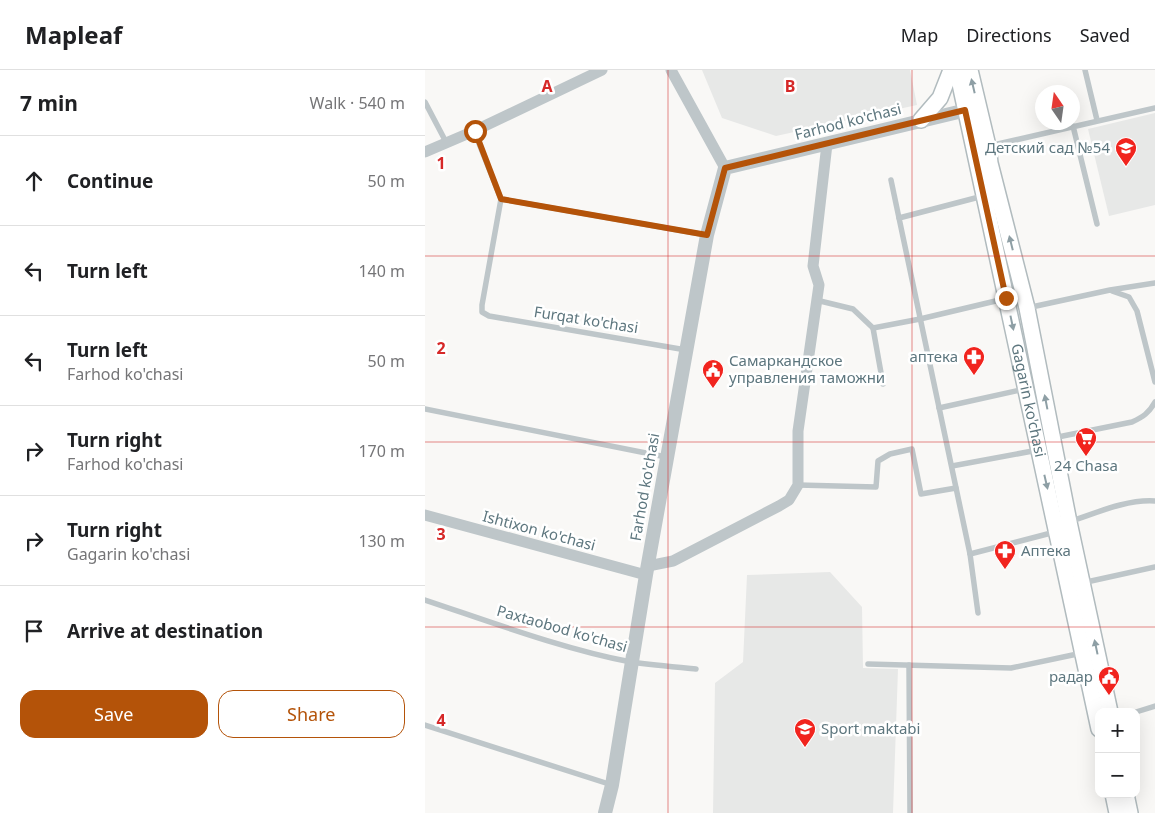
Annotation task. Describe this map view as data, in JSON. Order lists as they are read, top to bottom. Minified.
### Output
{"streets":{"main road":["Gagarin ko'chasi"],"street":["Farhod ko'chasi","Ishtixon ko'chasi"],"lane":["Furqat ko'chasi","Paxtaobod ko'chasi"]},"crossings":[["Farhod ko'chasi","Furqat ko'chasi"],["Farhod ko'chasi","Gagarin ko'chasi"],["Farhod ko'chasi","Ishtixon ko'chasi"],["Farhod ko'chasi","Paxtaobod ko'chasi"]],"places":{"school or university":["Детский сад №54","Sport maktabi"],"pharmacy":["аптека","Аптека"],"public building":["Самаркандское управления таможни","радар"],"supermarket":["24 Chasa"]},"north":"top","page":{"header":"Mapleaf","nav":["Map","Directions","Saved"],"heading":["7 min","Walk · 540 m"],"list":[["Continue","50 m"],["Turn left","140 m"],["Turn left","Farhod ko'chasi","50 m"],["Turn right","Farhod ko'chasi","170 m"],["Turn right","Gagarin ko'chasi","130 m"],"Arrive at destination"],"buttons":["Save","Share"],"map_buttons":["+","−"]},"grid":{"columns":["A","B"],"rows":["1","2","3","4"]}}
